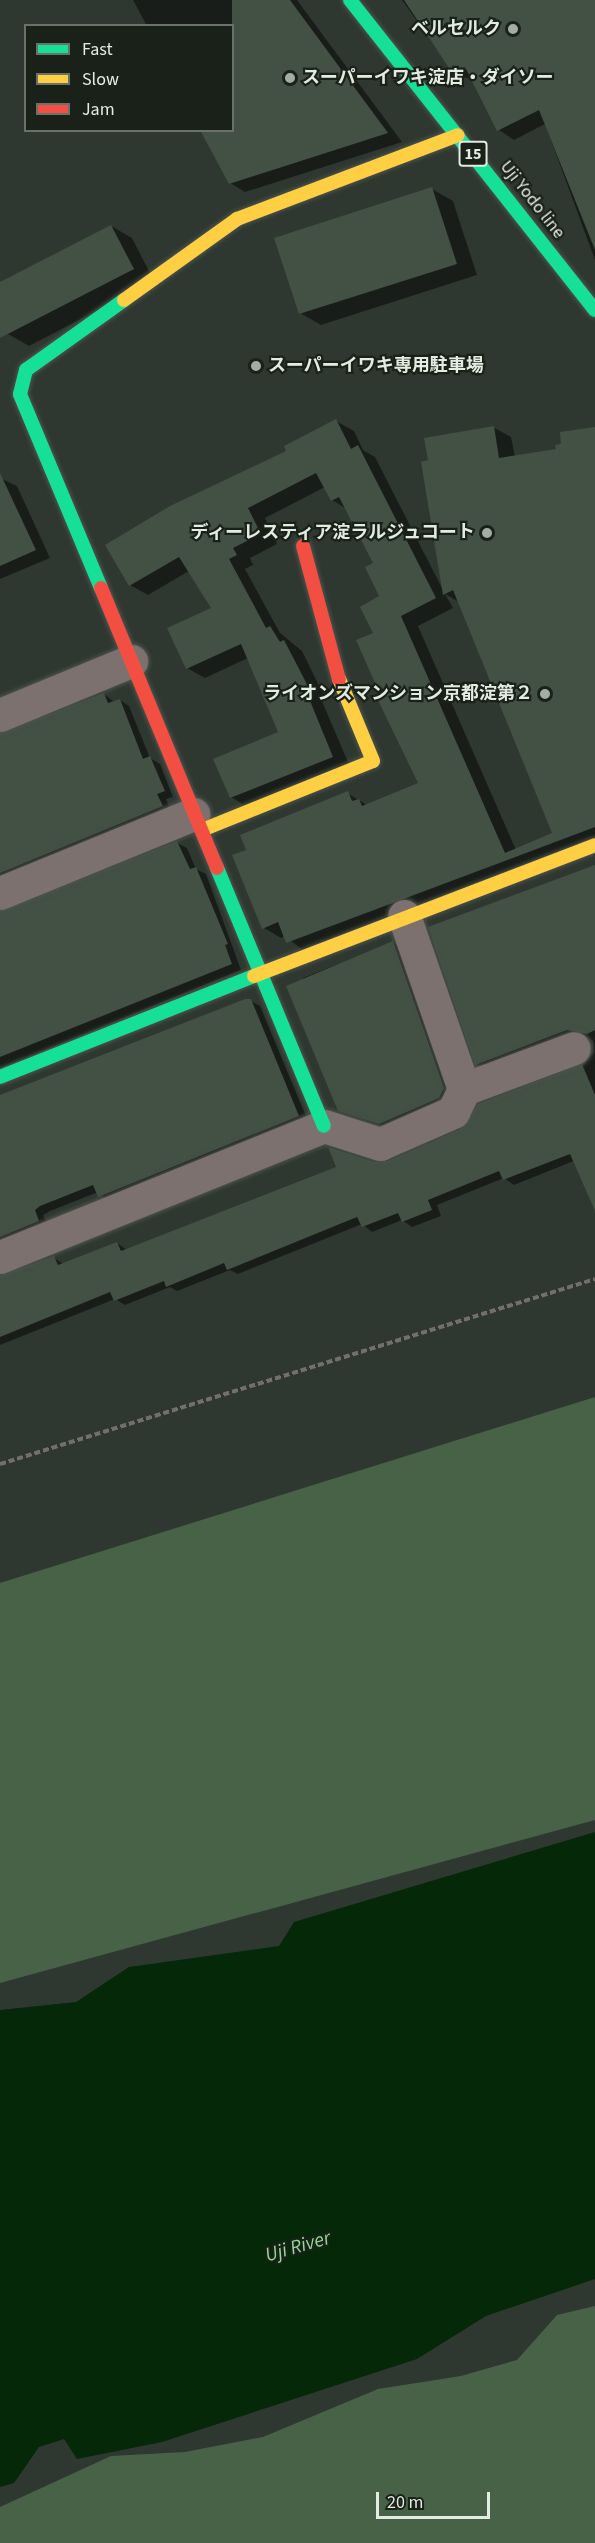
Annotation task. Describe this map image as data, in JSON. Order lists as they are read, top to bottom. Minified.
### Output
{"streets":{"street":["15","Uji Yodo line"]},"water":["Uji River"],"places":["ベルセルク","スーパーイワキ淀店・ダイソー","スーパーイワキ専用駐車場","ディーレスティア淀ラルジュコート","ライオンズマンション京都淀第２"],"legend":["Fast","Slow","Jam"],"scale_bar":"20 m"}
